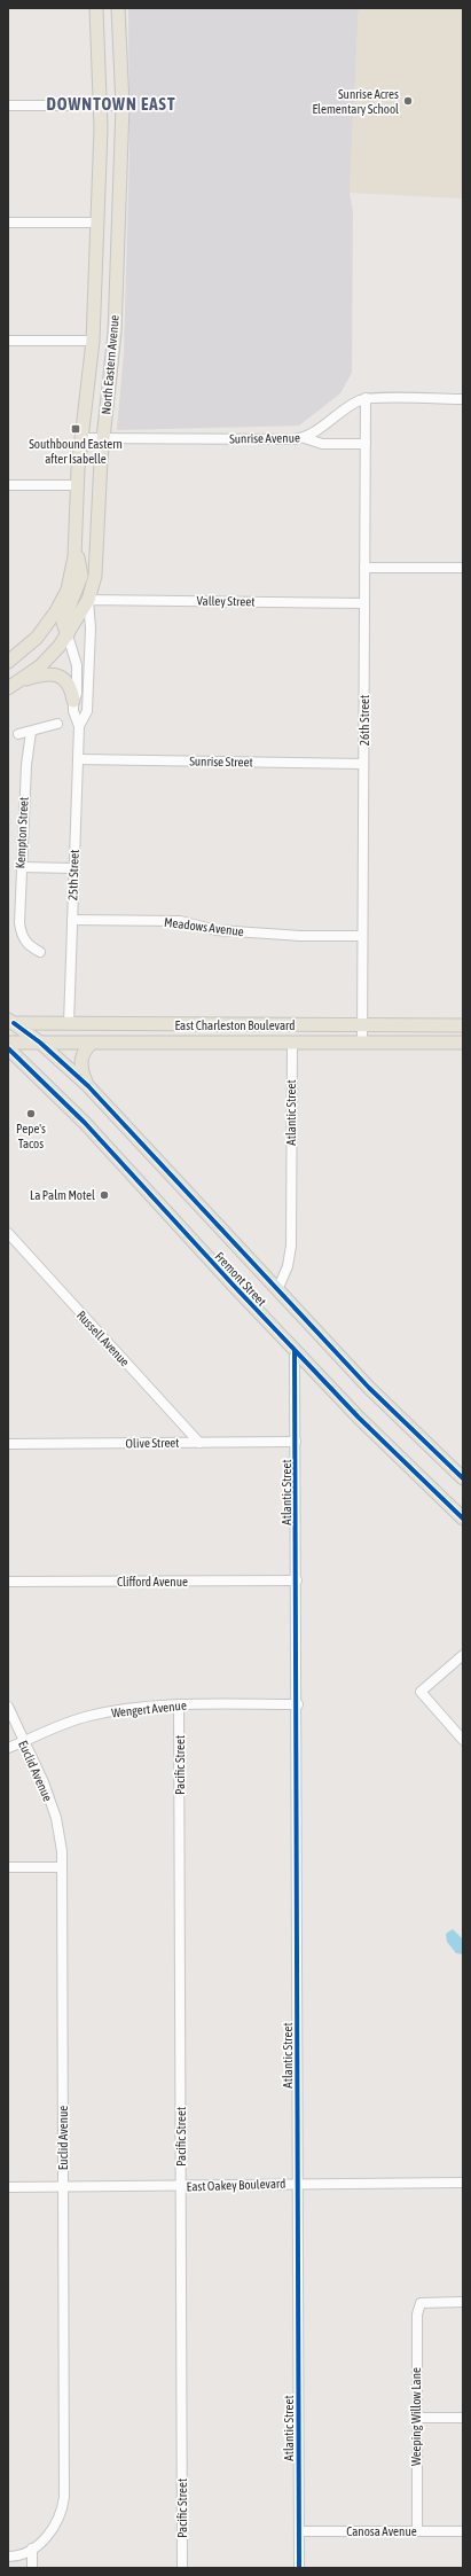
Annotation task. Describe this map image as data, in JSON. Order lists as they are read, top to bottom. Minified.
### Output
{"streets":{"main road":["North Eastern Avenue","East Charleston Boulevard","Fremont Street"],"street":["Sunrise Avenue","Valley Street","26th Street","Sunrise Street","Kempton Street","25th Street","Meadows Avenue","Atlantic Street","Russell Avenue","Olive Street","Clifford Avenue","Wengert Avenue","Pacific Street","Euclid Avenue","East Oakey Boulevard","Weeping Willow Lane","Canosa Avenue"]},"crossings":[["North Eastern Avenue","Sunrise Avenue"],["North Eastern Avenue","Valley Street"],["North Eastern Avenue","25th Street"],["Sunrise Avenue","26th Street"],["Valley Street","26th Street"],["Valley Street","25th Street"],["26th Street","Sunrise Street"],["26th Street","Meadows Avenue"],["26th Street","East Charleston Boulevard"],["Sunrise Street","25th Street"],["25th Street","Meadows Avenue"],["25th Street","East Charleston Boulevard"],["East Charleston Boulevard","Atlantic Street"],["East Charleston Boulevard","Fremont Street"],["Atlantic Street","Fremont Street"],["Atlantic Street","Olive Street"],["Atlantic Street","Clifford Avenue"],["Atlantic Street","Wengert Avenue"],["Atlantic Street","East Oakey Boulevard"],["Atlantic Street","Canosa Avenue"],["Russell Avenue","Olive Street"],["Wengert Avenue","Pacific Street"],["Wengert Avenue","Euclid Avenue"],["Pacific Street","East Oakey Boulevard"],["Euclid Avenue","East Oakey Boulevard"],["Weeping Willow Lane","Canosa Avenue"]],"districts":["DOWNTOWN EAST"],"places":{"other":["Sunrise Acres Elementary School","Pepe's Tacos","La Palm Motel"],"transit":["Southbound Eastern after Isabelle"]}}
